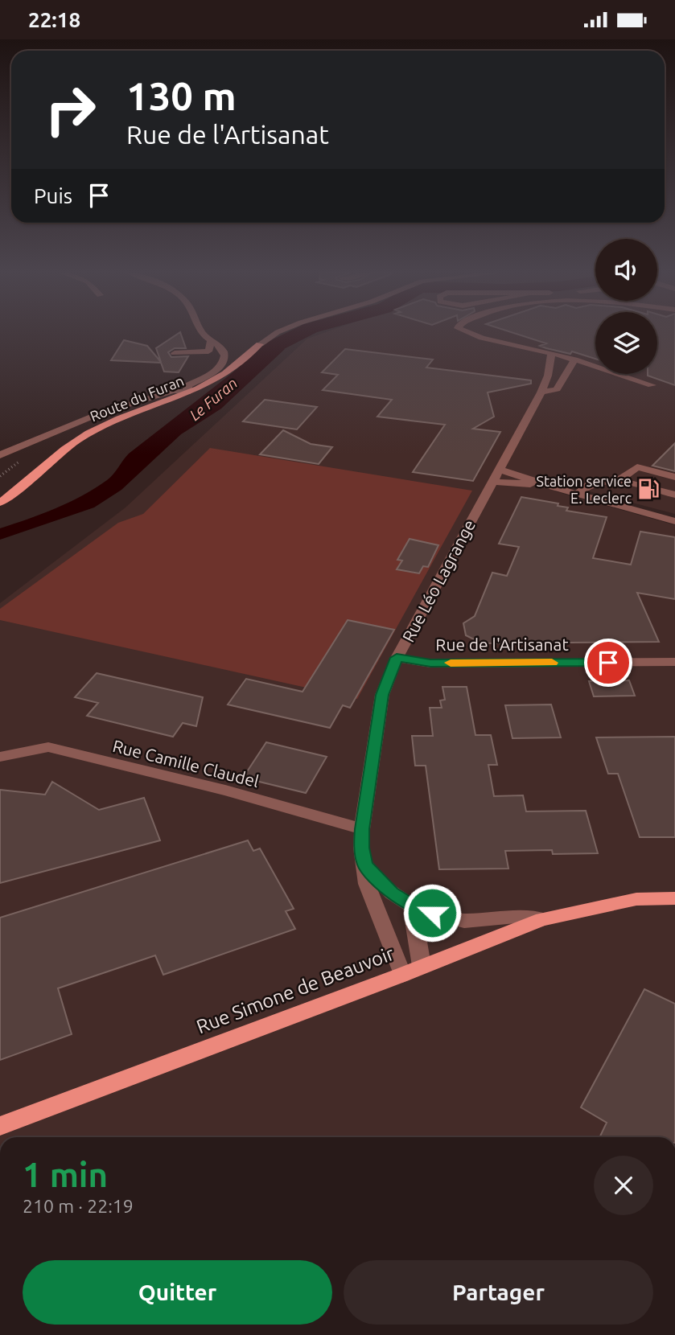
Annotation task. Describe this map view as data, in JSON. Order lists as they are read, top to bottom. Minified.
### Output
{"streets":{"main road":["Route du Furan","Rue Simone de Beauvoir"],"street":["Rue Léo Lagrange","Rue de l'Artisanat","Rue Camille Claudel"]},"crossings":[["Rue Léo Lagrange","Rue de l'Artisanat"],["Rue Léo Lagrange","Rue Camille Claudel"],["Rue Léo Lagrange","Rue Simone de Beauvoir"]],"water":["Le Furan"],"places":{"fuel station":["Station service E. Leclerc"]},"page":{"status":"22:18","turn":["130 m","Rue de l'Artisanat"],"then":"Puis","heading":["1 min","210 m · 22:19"],"buttons":["Quitter","Partager"]}}
